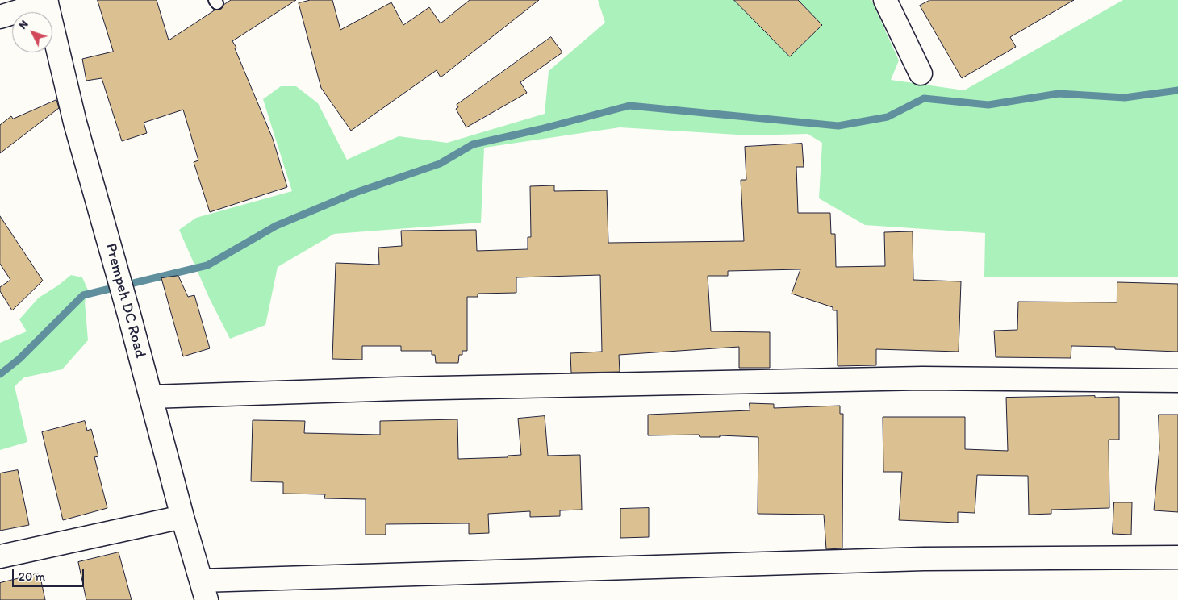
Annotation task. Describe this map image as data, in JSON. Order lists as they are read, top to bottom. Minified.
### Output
{"streets":{"street":["Prempeh DC Road"]},"scale_bar":"20 m","north":"top left"}
